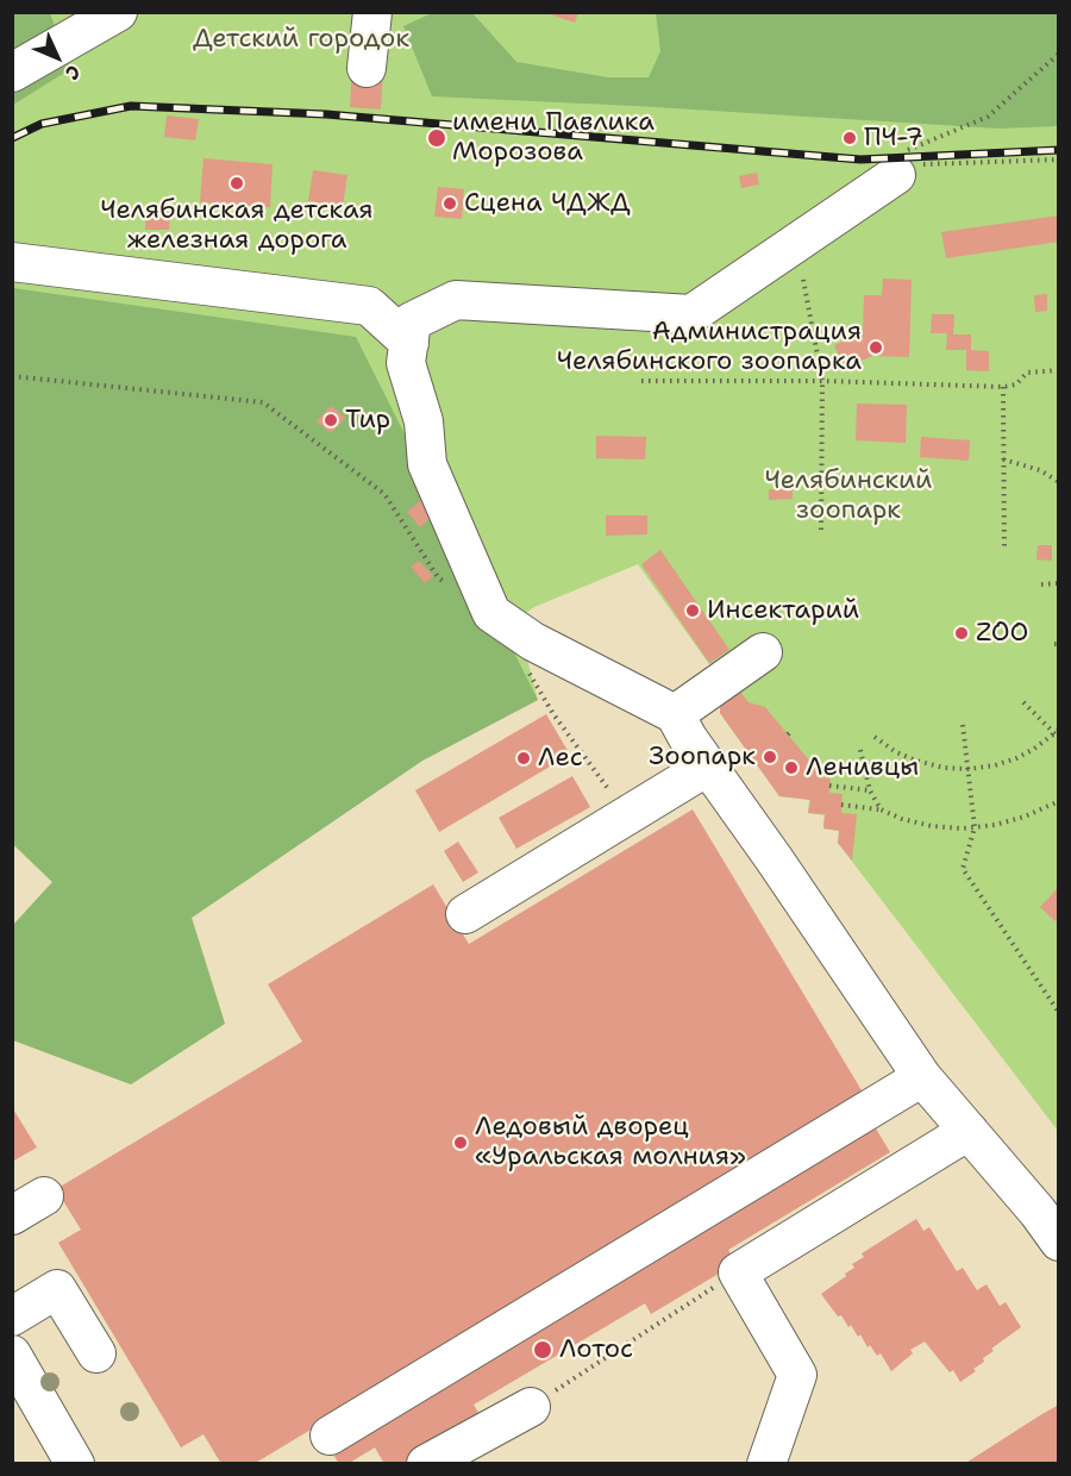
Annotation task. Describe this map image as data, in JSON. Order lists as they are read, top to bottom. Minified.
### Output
{"parks":["Детский городок","Челябинский зоопарк"],"places":["имени Павлика Морозова","ПЧ-7","Челябинская детская железная дорога","Сцена ЧДЖД","Администрация Челябинского зоопарка","Тир","Инсектарий","ZOO","Зоопарк","Лес","Ленивцы","Ледовый дворец «Уральская молния»","Лотос"],"north":"bottom right"}
